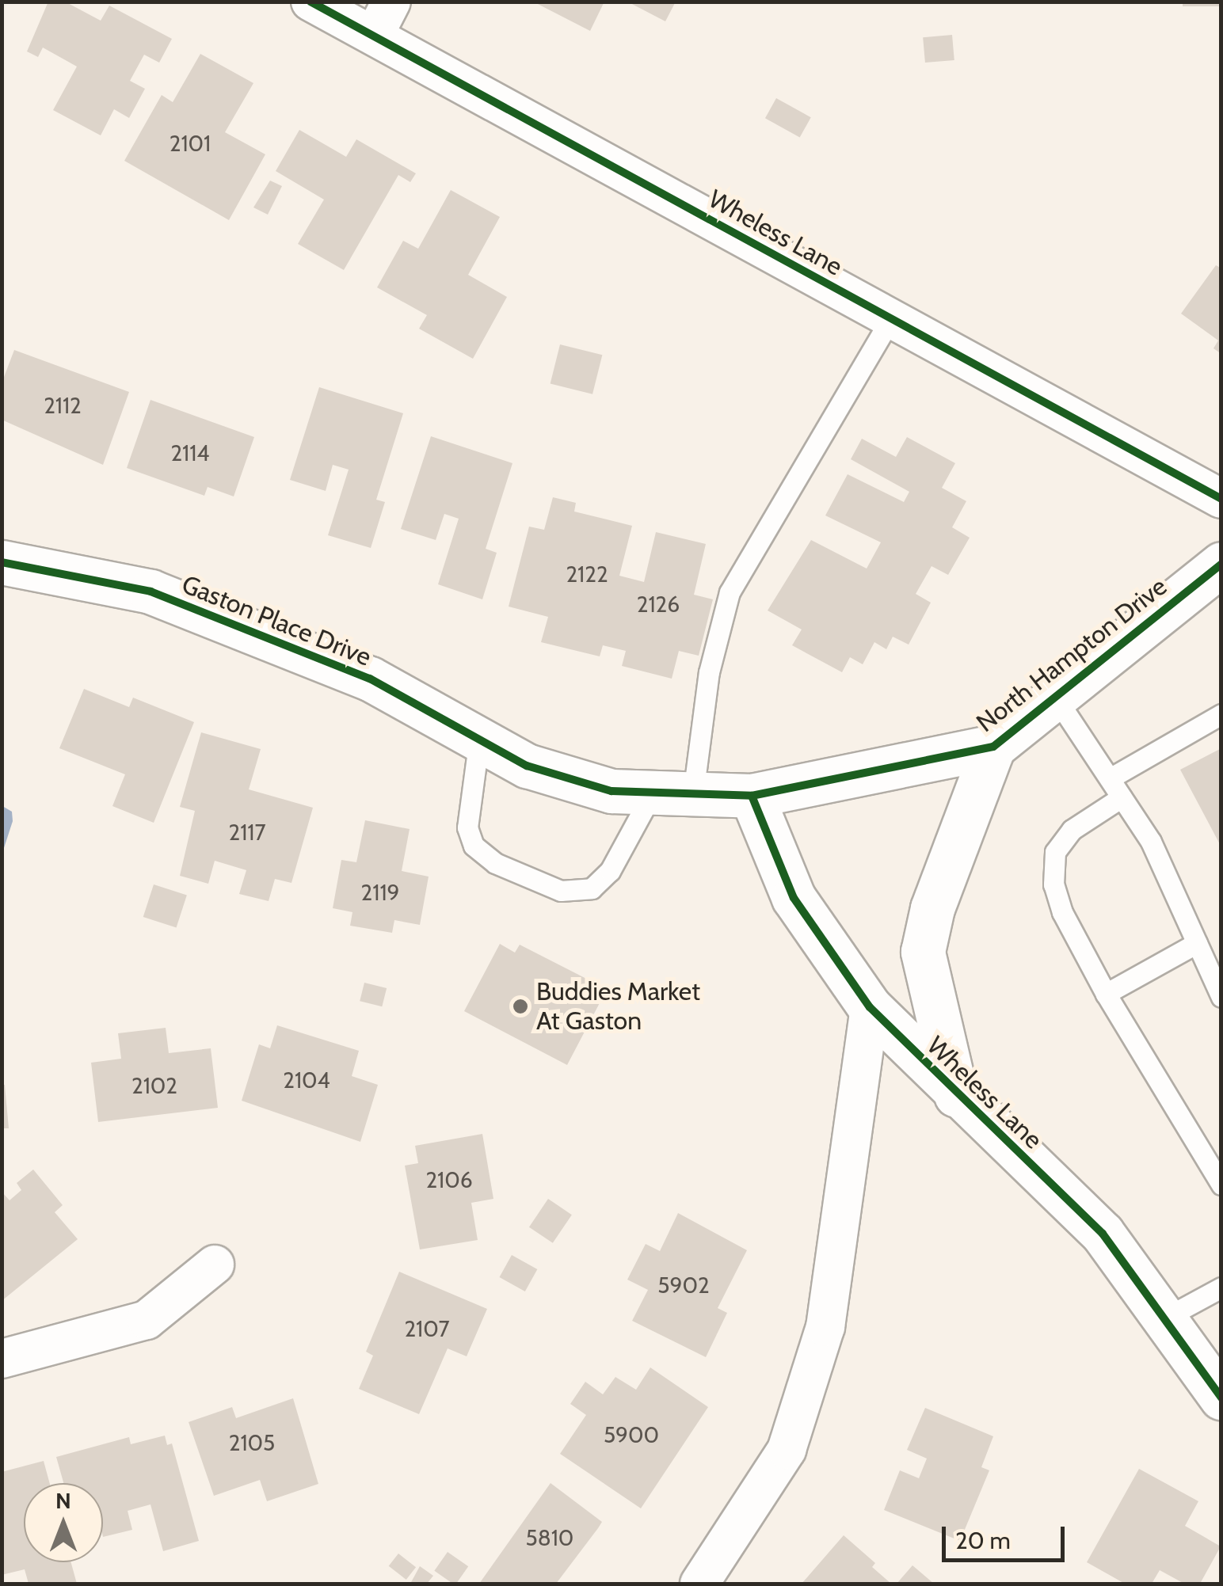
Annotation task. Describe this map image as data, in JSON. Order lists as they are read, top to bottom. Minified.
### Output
{"streets":{"street":["Wheless Lane","Gaston Place Drive","North Hampton Drive"]},"crossings":[["Wheless Lane","Gaston Place Drive"],["Wheless Lane","North Hampton Drive"],["Gaston Place Drive","North Hampton Drive"]],"places":["Buddies Market At Gaston"],"house_numbers":["2101","2112","2114","2122","2126","2117","2119","2104","2102","2106","5902","2107","5900","2105","5810"],"scale_bar":"20 m","north":"top"}
